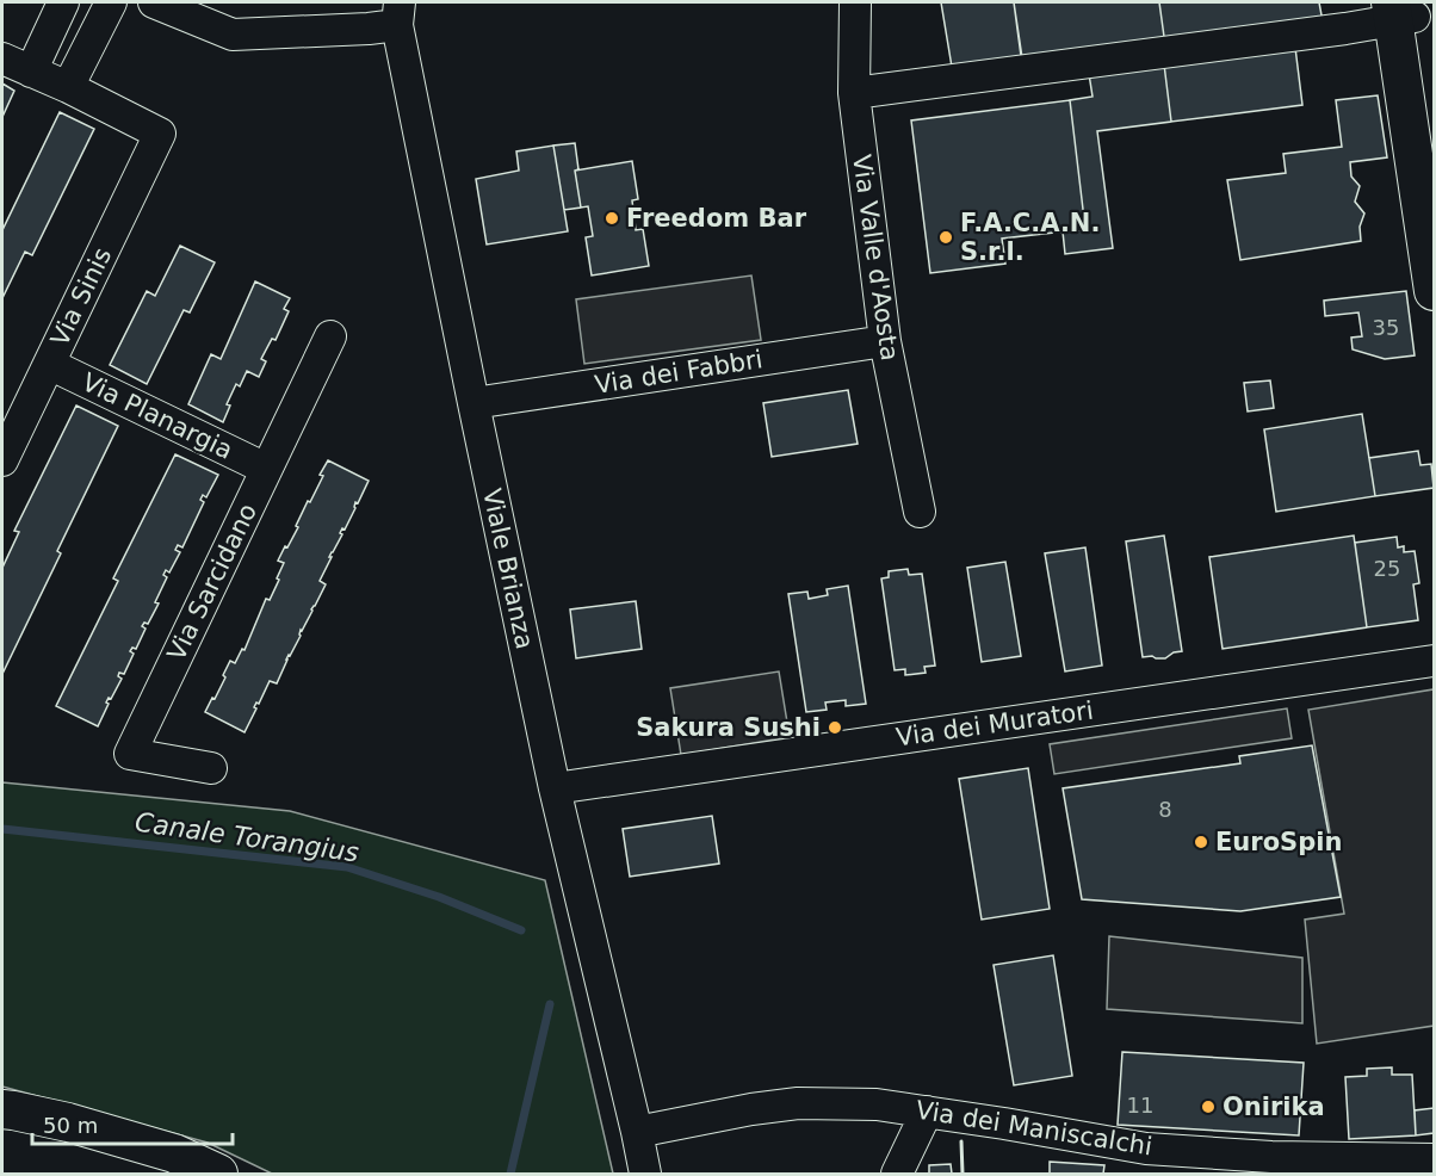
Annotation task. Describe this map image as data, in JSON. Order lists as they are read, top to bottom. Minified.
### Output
{"streets":{"street":["Via Valle d'Aosta","Via Sinis","Via dei Fabbri","Via Planargia","Viale Brianza","Via Sarcidano","Via dei Muratori","Via dei Maniscalchi"]},"crossings":[["Via Valle d'Aosta","Via dei Fabbri"],["Via Sinis","Via Planargia"],["Via dei Fabbri","Viale Brianza"],["Via Planargia","Via Sarcidano"],["Viale Brianza","Via dei Muratori"],["Viale Brianza","Via dei Maniscalchi"]],"water":["Canale Torangius"],"places":["Freedom Bar","F.A.C.A.N. S.r.l.","Sakura Sushi","EuroSpin","Onirika"],"house_numbers":["35","25","8","11"],"scale_bar":"50 m"}
